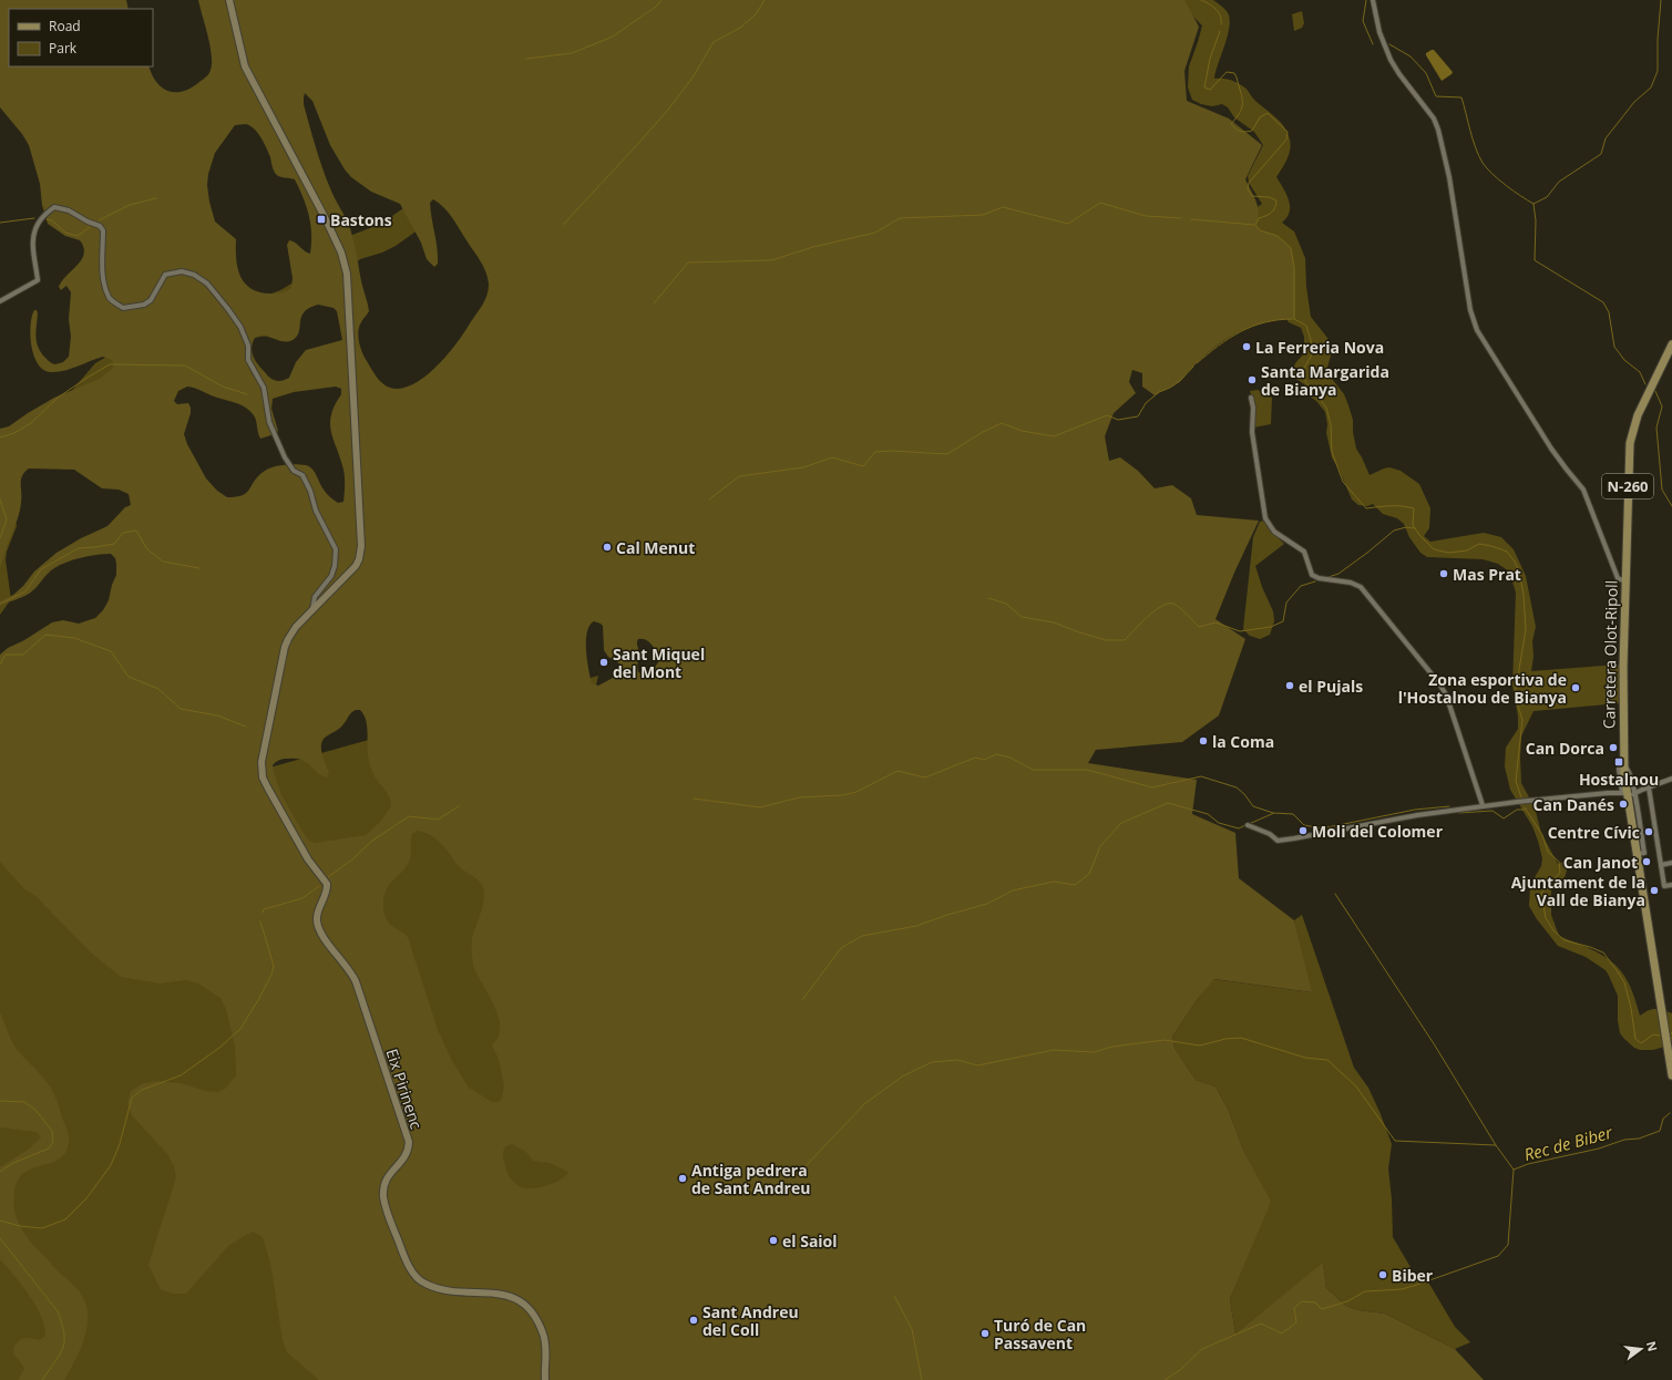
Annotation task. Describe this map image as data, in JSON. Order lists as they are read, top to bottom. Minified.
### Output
{"streets":{"main road":["N-260","Carretera Olot-Ripoll","Eix Pirinenc"]},"water":["Rec de Biber"],"places":{"transit":["Bastons","Hostalnou"],"other":["La Ferreria Nova","Santa Margarida de Bianya","Cal Menut","Mas Prat","Sant Miquel del Mont","el Pujals","Zona esportiva de l'Hostalnou de Bianya","la Coma","Can Dorca","Can Danés","Moli del Colomer","Centre Cívic","Can Janot","Ajuntament de la Vall de Bianya","Antiga pedrera de Sant Andreu","el Saiol","Biber","Sant Andreu del Coll","Turó de Can Passavent"]},"legend":["Road","Park"],"north":"right"}
